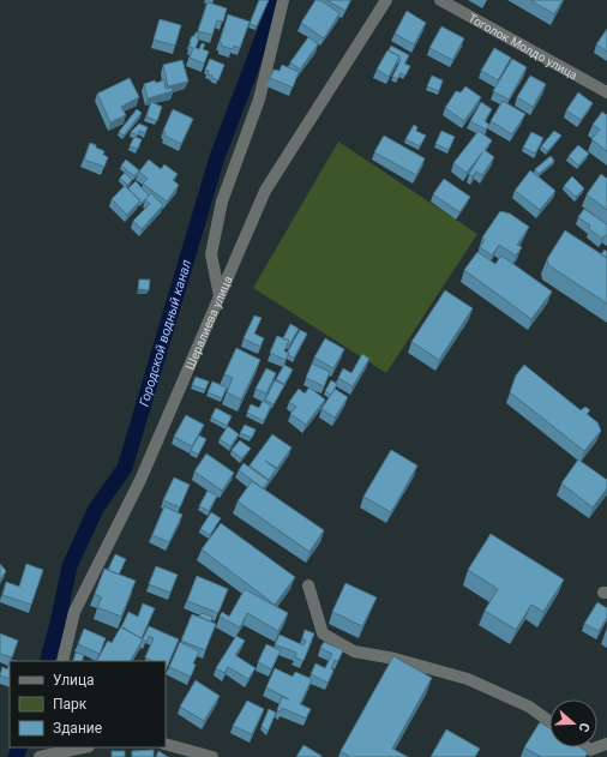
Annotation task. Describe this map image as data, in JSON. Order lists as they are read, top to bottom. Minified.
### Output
{"streets":{"street":["Тоголок Молдо улица","Шералиева улица"]},"water":["Городской водный канал"],"legend":["Улица","Парк","Здание"],"north":"right"}
